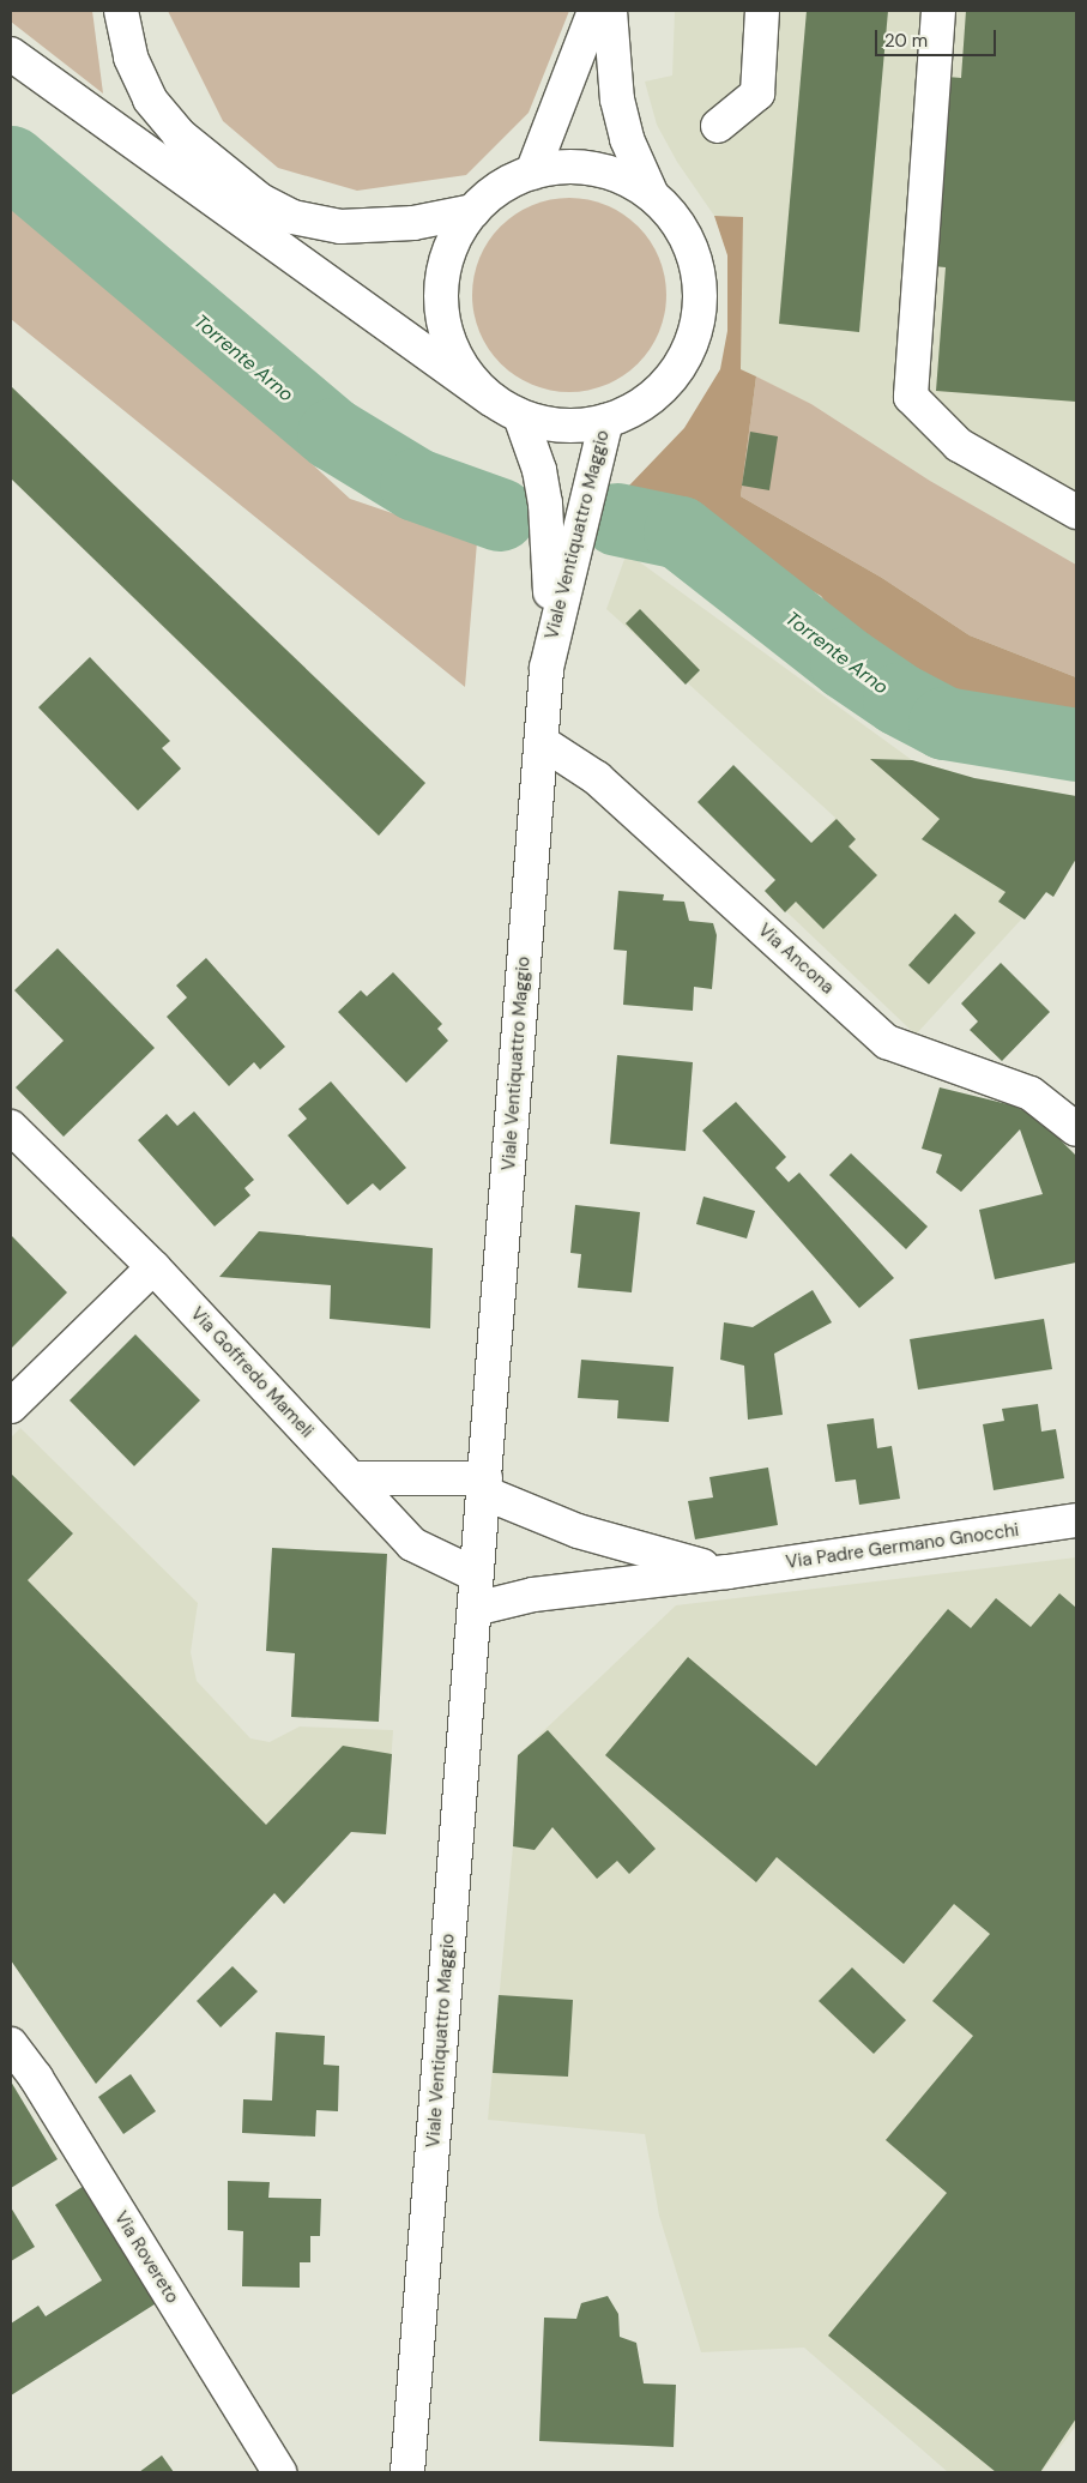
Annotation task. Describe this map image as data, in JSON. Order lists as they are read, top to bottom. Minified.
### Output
{"streets":{"main road":["Viale Ventiquattro Maggio","Via Ancona","Via Goffredo Mameli","Via Padre Germano Gnocchi","Via Rovereto"]},"crossings":[["Viale Ventiquattro Maggio","Via Ancona"],["Viale Ventiquattro Maggio","Via Goffredo Mameli"],["Viale Ventiquattro Maggio","Via Padre Germano Gnocchi"]],"water":["Torrente Arno"],"scale_bar":"20 m"}
